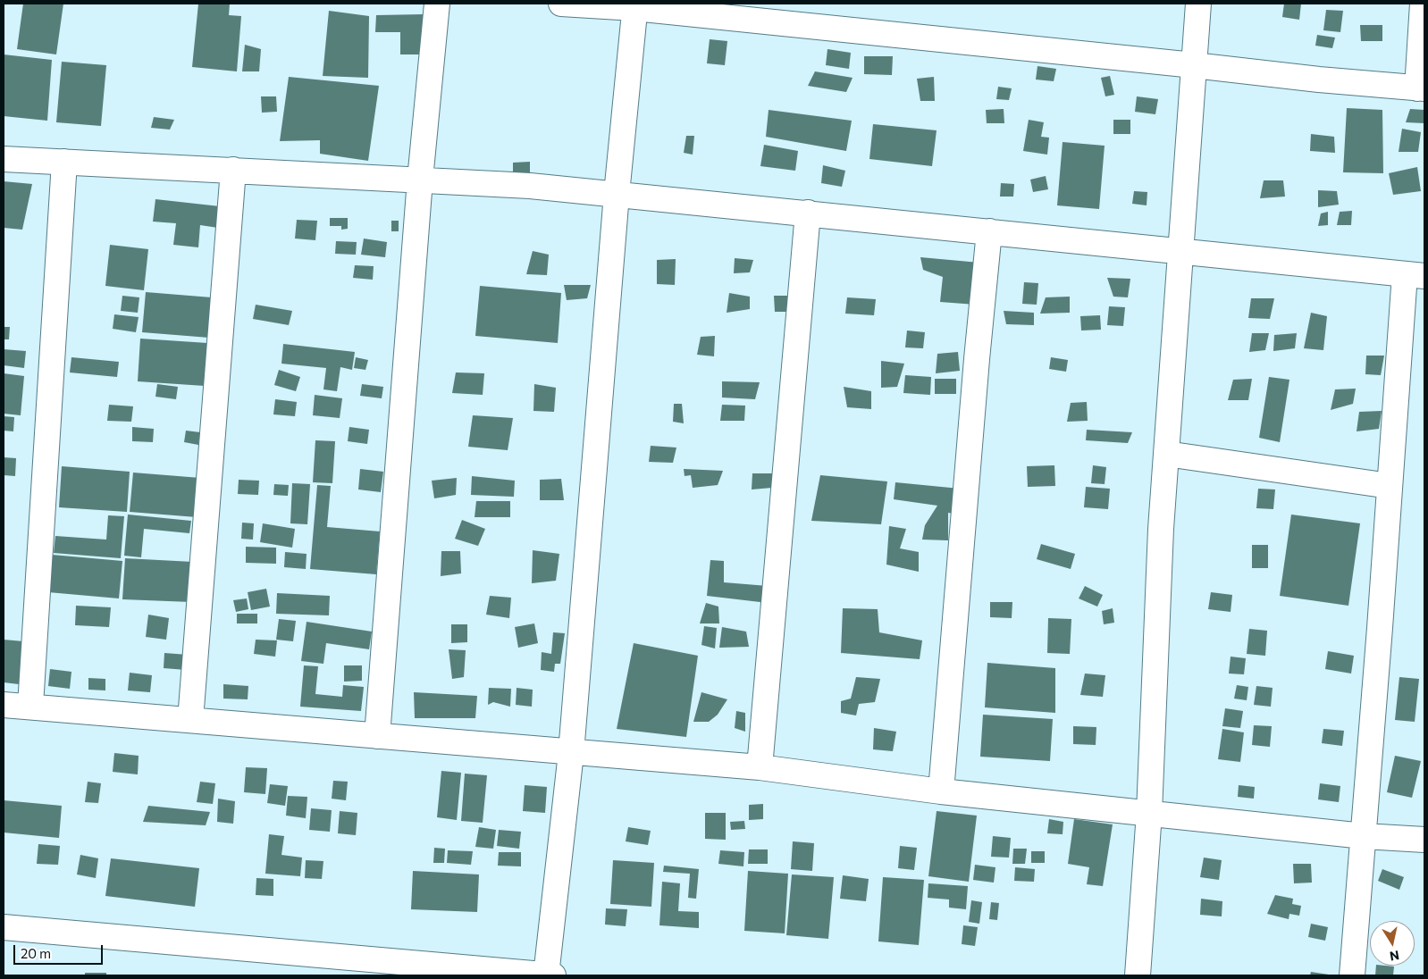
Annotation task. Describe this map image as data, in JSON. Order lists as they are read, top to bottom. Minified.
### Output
{"scale_bar":"20 m","north":"bottom"}
